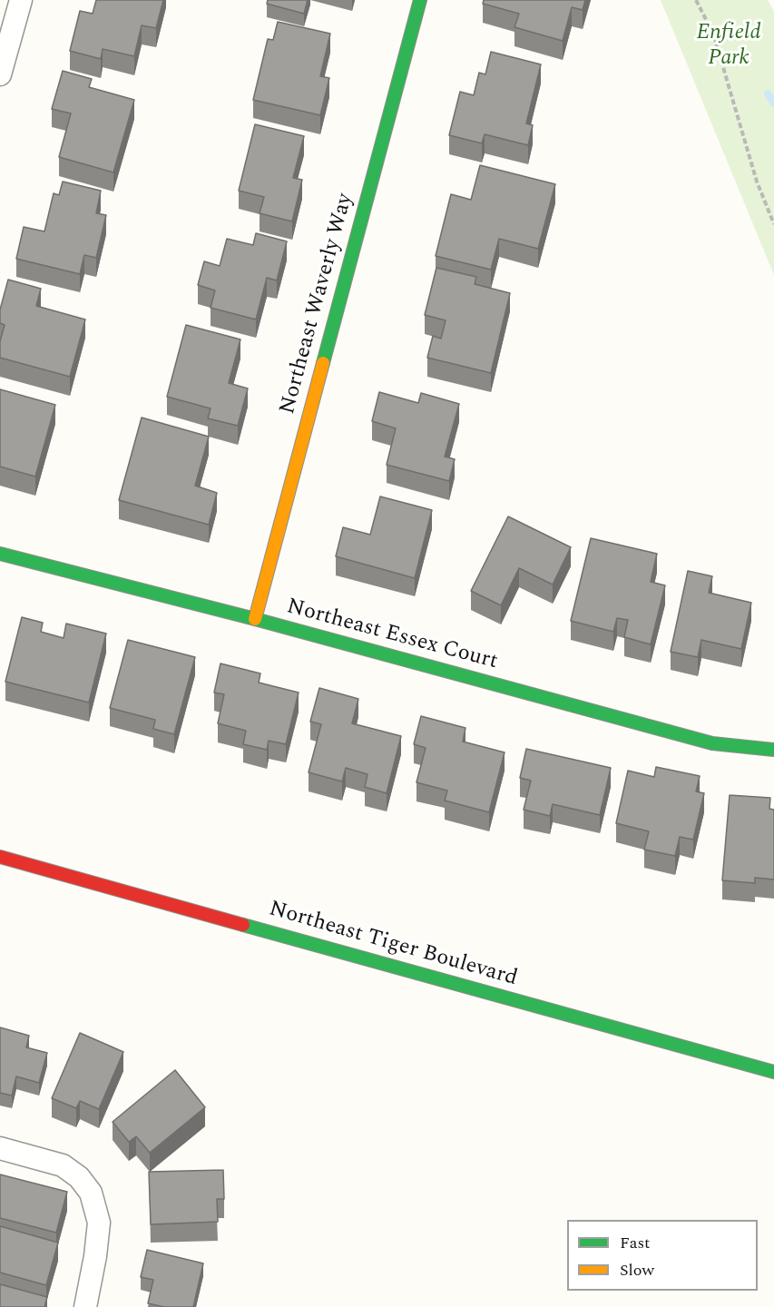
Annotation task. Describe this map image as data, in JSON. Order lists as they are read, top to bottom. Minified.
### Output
{"streets":{"street":["Northeast Waverly Way","Northeast Essex Court","Northeast Tiger Boulevard"]},"crossings":[["Northeast Waverly Way","Northeast Essex Court"]],"parks":["Enfield Park"],"legend":["Fast","Slow"]}
